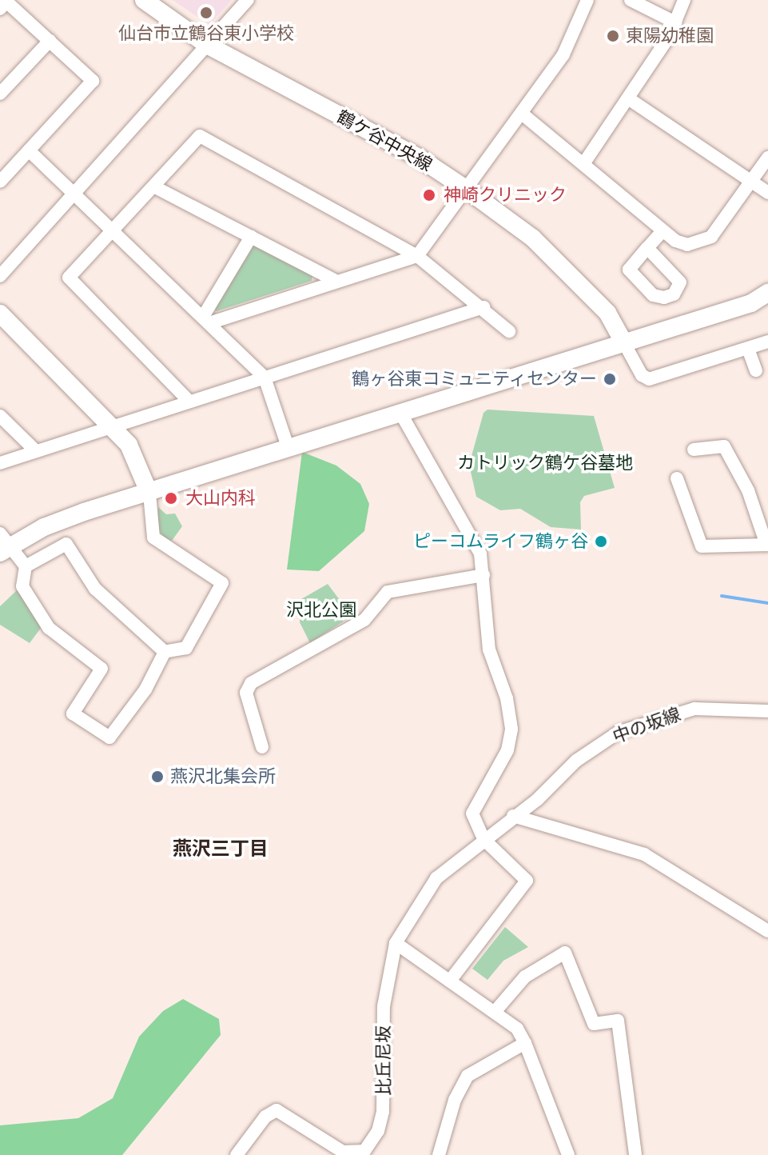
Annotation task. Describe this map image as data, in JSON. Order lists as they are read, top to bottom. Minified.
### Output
{"streets":{"street":["鶴ケ谷中央線","中の坂線","比丘尼坂"]},"crossings":[["中の坂線","比丘尼坂"]],"districts":["燕沢三丁目"],"parks":["カトリック鶴ケ谷墓地","沢北公園"],"places":["仙台市立鶴谷東小学校","東陽幼稚園","神崎クリニック","鶴ヶ谷東コミュニティセンター","大山内科","ピーコムライフ鶴ヶ谷","燕沢北集会所"]}
